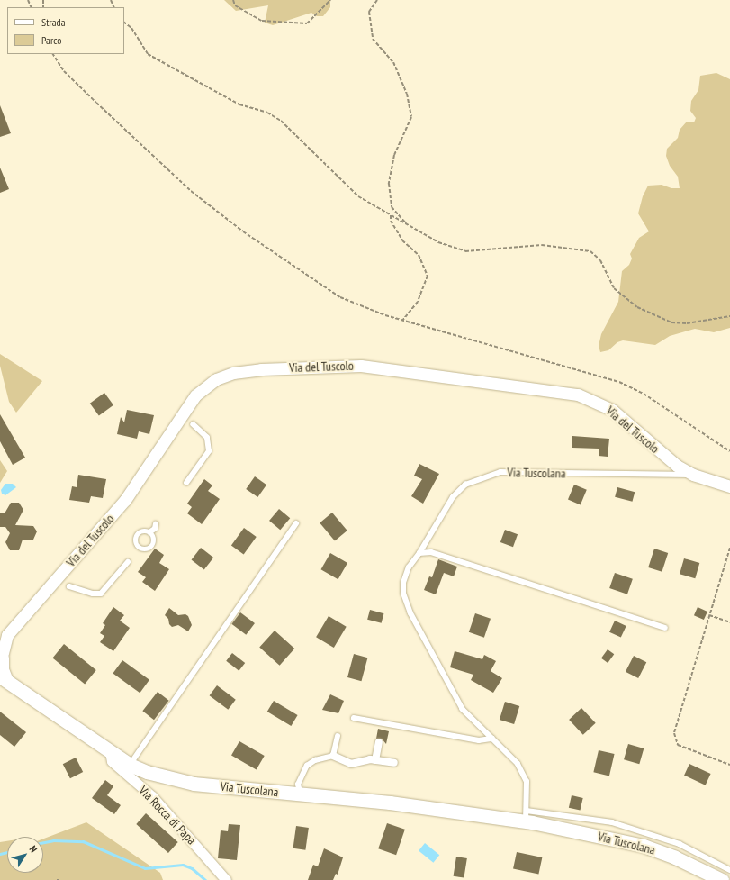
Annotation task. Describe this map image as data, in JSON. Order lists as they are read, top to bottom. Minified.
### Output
{"streets":{"main road":["Via Tuscolana"],"street":["Via del Tuscolo","Via Rocca di Papa"]},"crossings":[["Via del Tuscolo","Via Tuscolana"],["Via Tuscolana","Via Rocca di Papa"]],"legend":["Strada","Parco"],"north":"top right"}
